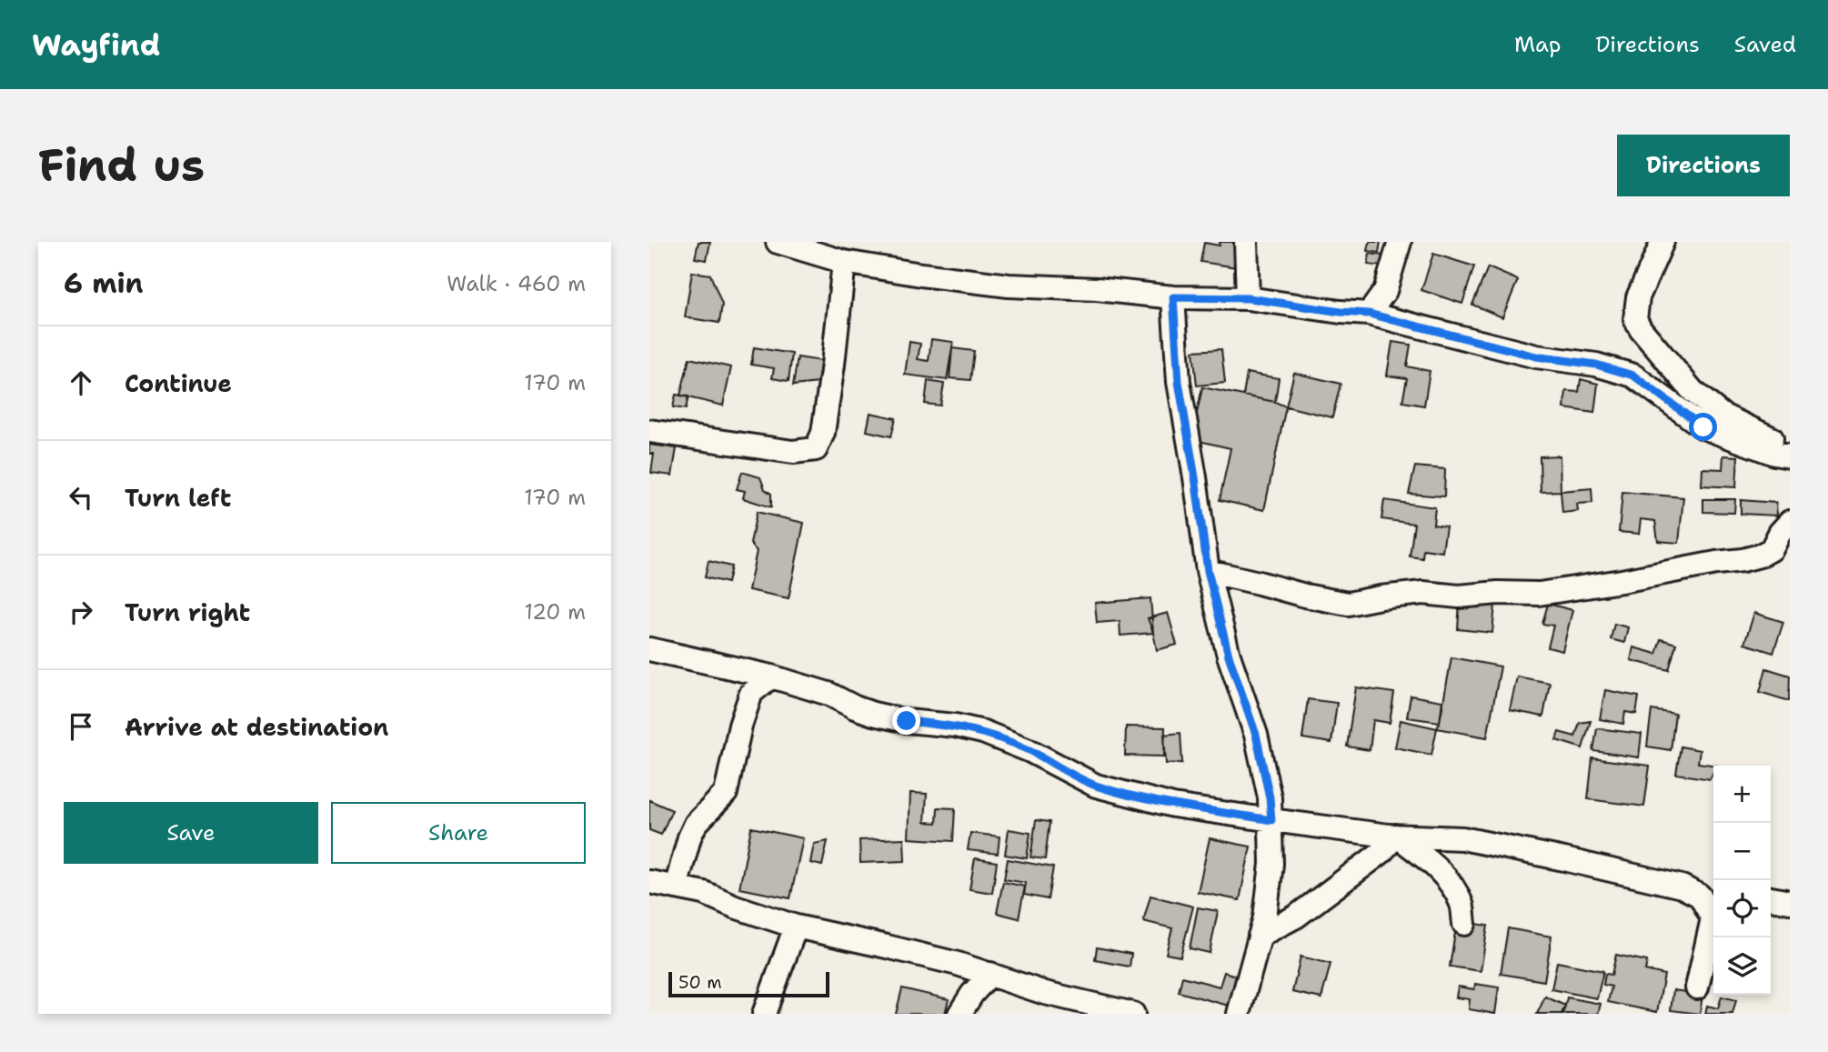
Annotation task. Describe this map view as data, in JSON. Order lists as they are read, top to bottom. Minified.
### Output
{"scale_bar":"50 m","page":{"header":"Wayfind","nav":["Map","Directions","Saved"],"buttons":["Directions",["Save","Share"]],"title":"Find us","heading":["6 min","Walk · 460 m"],"list":[["Continue","170 m"],["Turn left","170 m"],["Turn right","120 m"],"Arrive at destination"],"map_buttons":["+","−"],"scale":"50 m"}}
